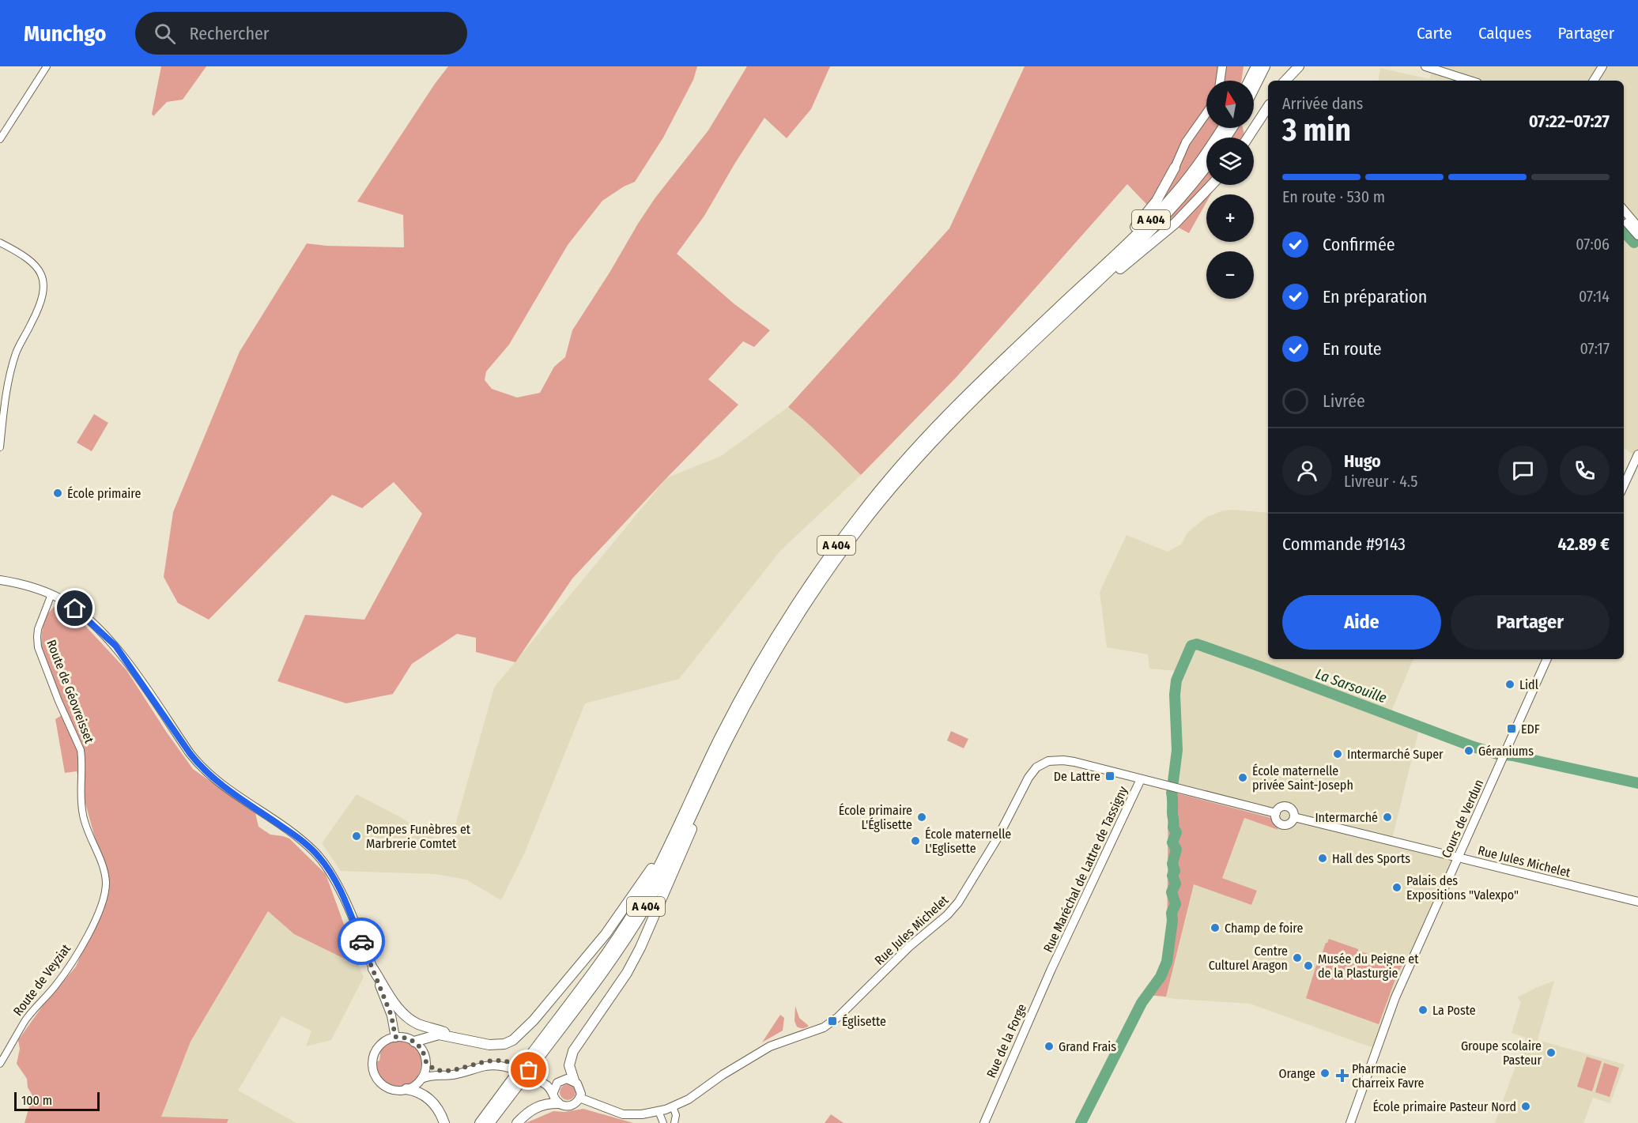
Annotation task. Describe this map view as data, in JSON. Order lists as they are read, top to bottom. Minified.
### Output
{"streets":{"highway":["A 404"],"main road":["Cours de Verdun","Rue Jules Michelet","Rue Maréchal de Lattre de Tassigny","Rue de la Forge"],"street":["Route de Géovreisset","Route de Veyziat"]},"crossings":[["Route de Géovreisset","Route de Veyziat"],["Cours de Verdun","Rue Jules Michelet"],["Rue Jules Michelet","Rue Maréchal de Lattre de Tassigny"],["Rue Maréchal de Lattre de Tassigny","Rue de la Forge"]],"water":["La Sarsouille"],"places":{"other":["École primaire","Lidl","Géraniums","Intermarché Super","École maternelle privée Saint-Joseph","École primaire L'Églisette","Intermarché","Pompes Funèbres et Marbrerie Comtet","École maternelle L'Eglisette","Hall des Sports","Palais des Expositions \"Valexpo\"","Champ de foire","Centre Culturel Aragon","Musée du Peigne et de la Plasturgie","La Poste","Grand Frais","Groupe scolaire Pasteur","Orange","École primaire Pasteur Nord"],"transit":["EDF","De Lattre","Églisette"],"health":["Pharmacie Charreix Favre"]},"scale_bar":"100 m","north":"top","page":{"header":"Munchgo","search":"Rechercher","nav":["Carte","Calques","Partager"],"map_buttons":["+","−"],"heading":["3 min","Arrivée dans","07:22–07:27"],"panel":["Hugo","Livreur · 4.5","Commande #9143","42.89 €"],"bar":"En route · 530 m","list":[["Confirmée","07:06"],["En préparation","07:14"],["En route","07:17"],"Livrée"],"buttons":["Aide","Partager"],"scale":"100 m"}}
